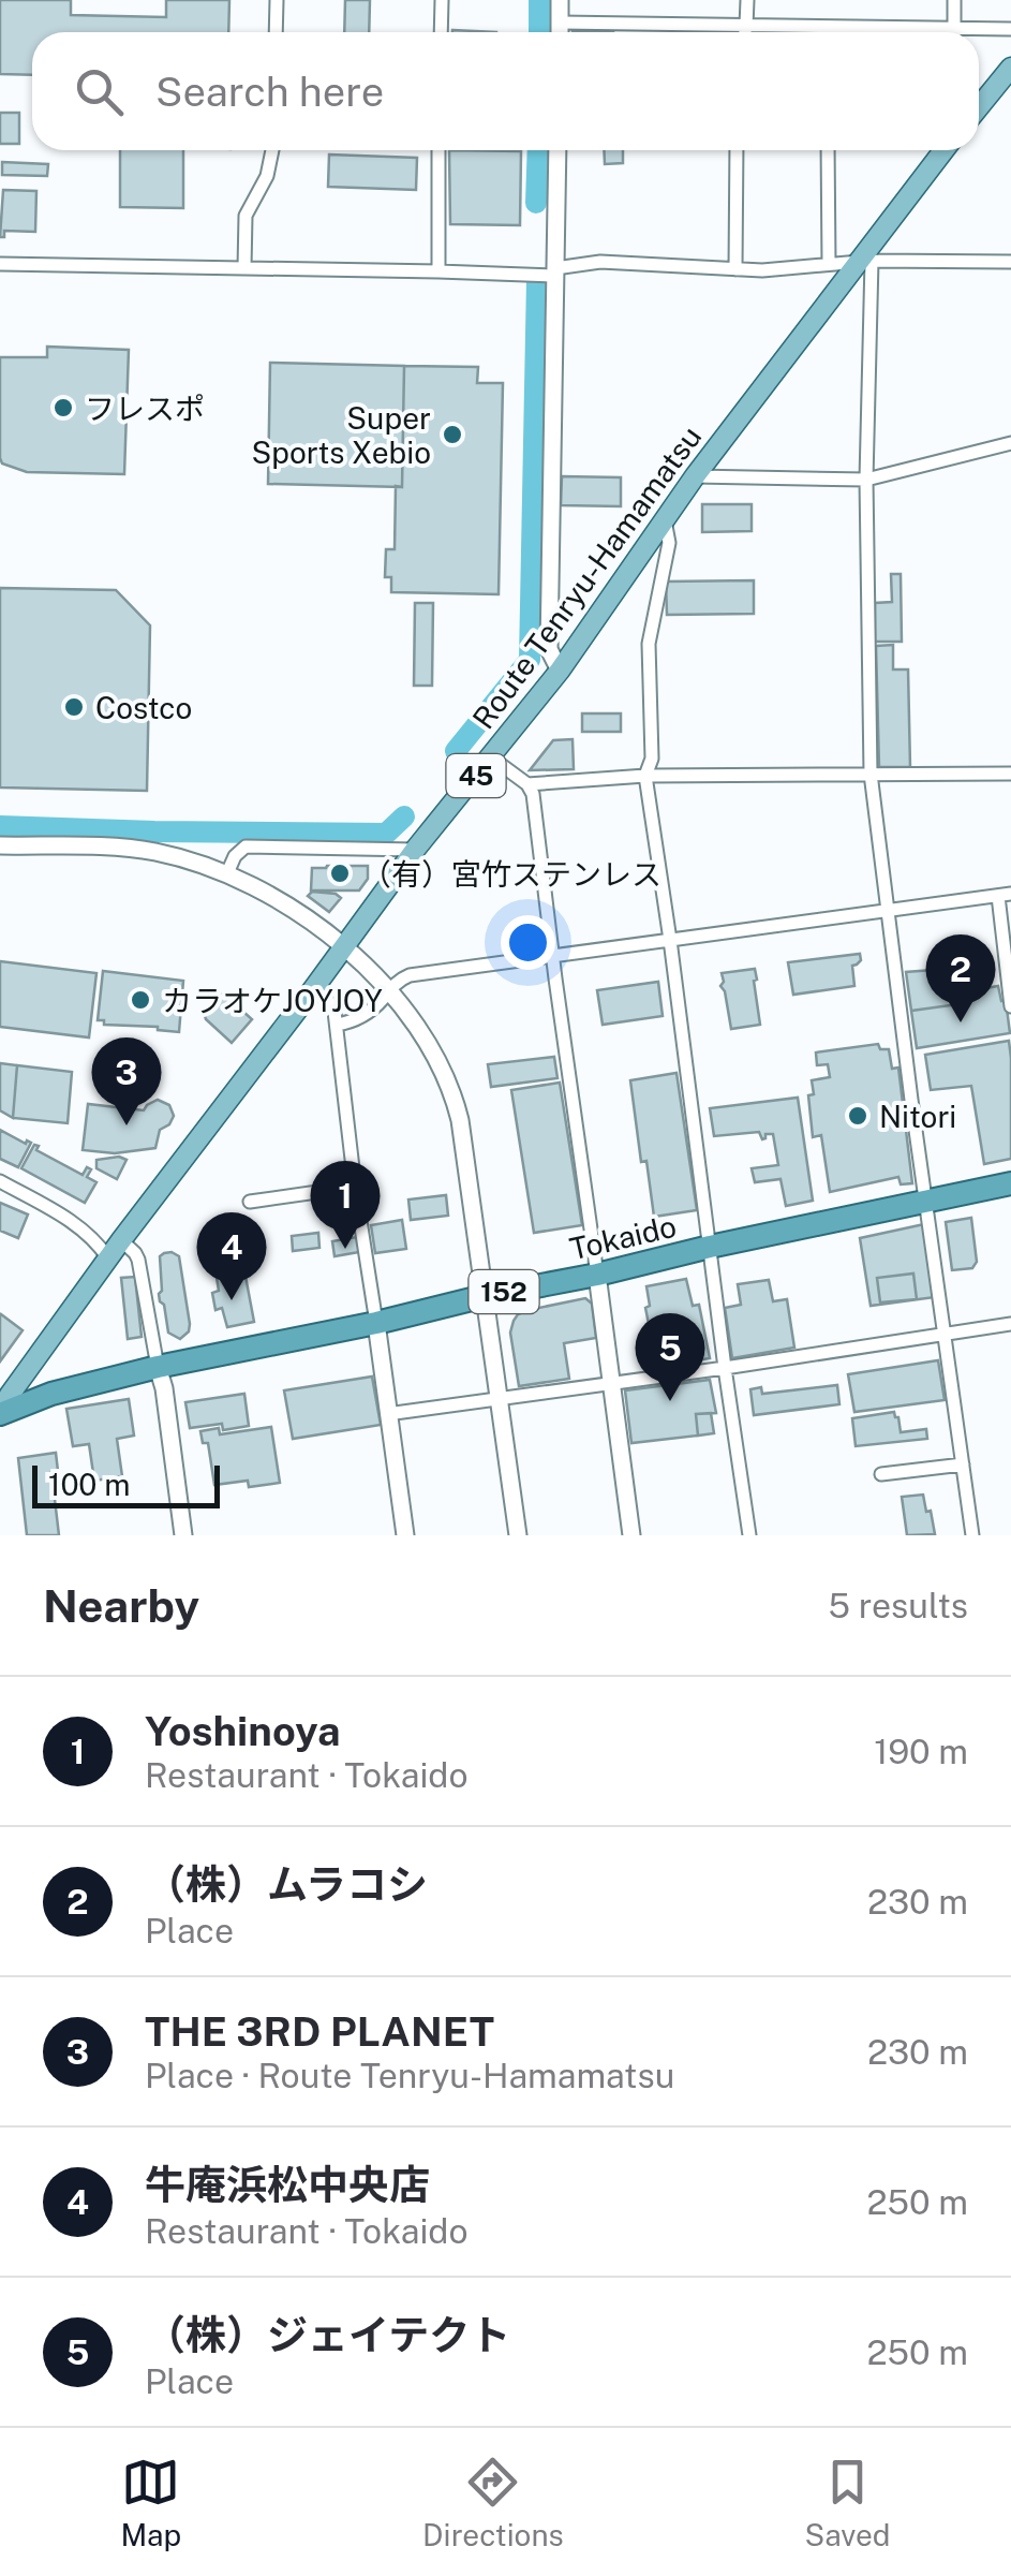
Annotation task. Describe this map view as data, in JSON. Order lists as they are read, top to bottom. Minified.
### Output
{"streets":{"highway":["Tokaido","152"],"main road":["Route Tenryu-Hamamatsu","45"]},"crossings":[["Route Tenryu-Hamamatsu","Tokaido"]],"places":["フレスポ","Super Sports Xebio","Costco","（有）宮竹ステンレス","カラオケJOYJOY","Nitori"],"scale_bar":"100 m","page":{"search":"Search here","pins":["2","3","1","4","5"],"scale":"100 m","heading":["Nearby","5 results"],"list":[{"mark":"1","name":"Yoshinoya","note":"Restaurant · Tokaido","value":"190 m"},{"mark":"2","name":"（株）ムラコシ","note":"Place","value":"230 m"},{"mark":"3","name":"THE 3RD PLANET","note":"Place · Route Tenryu-Hamamatsu","value":"230 m"},{"mark":"4","name":"牛庵浜松中央店","note":"Restaurant · Tokaido","value":"250 m"},{"mark":"5","name":"（株）ジェイテクト","note":"Place","value":"250 m"}],"nav":["Map","Directions","Saved"]}}
